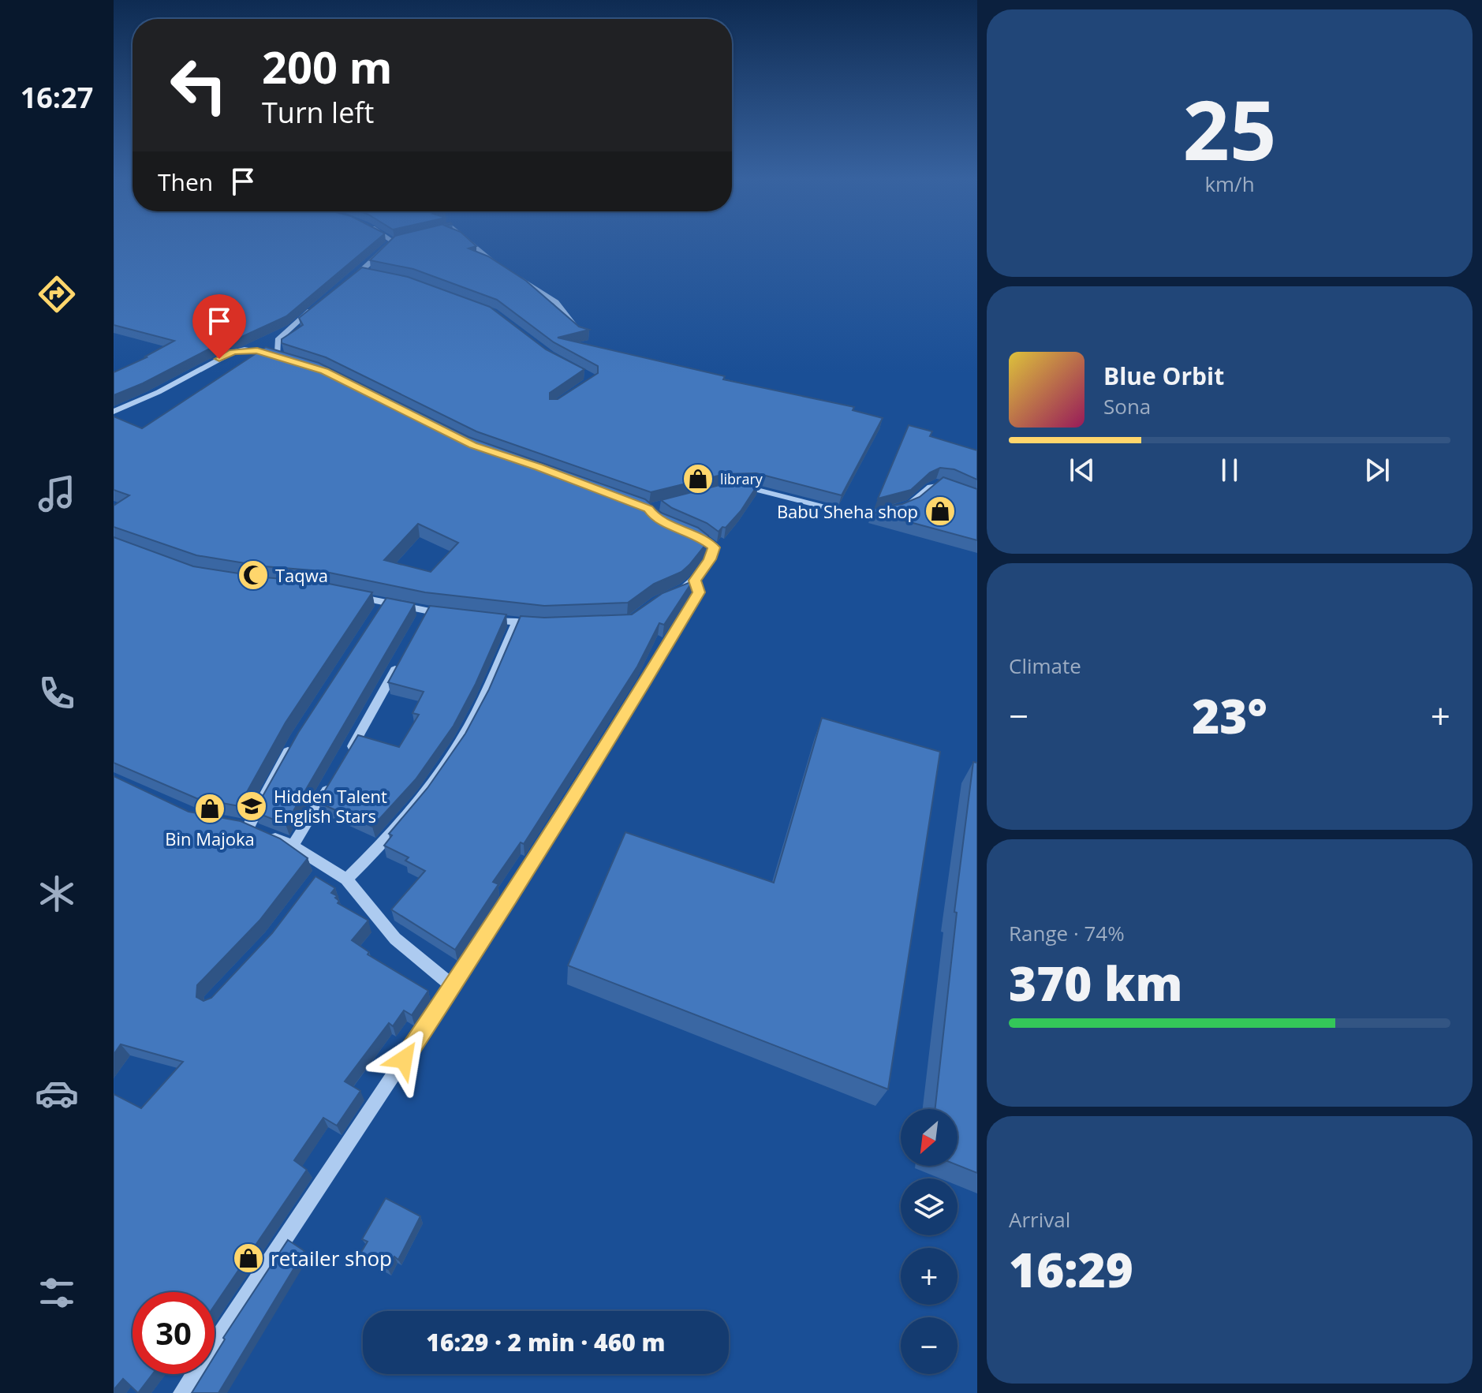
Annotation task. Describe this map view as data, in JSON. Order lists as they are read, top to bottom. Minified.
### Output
{"places":{"shop":["library","Babu Sheha shop","Bin Majoka","retailer shop"],"mosque":["Taqwa"],"school or university":["Hidden Talent English Stars"]},"north":"bottom left","page":{"tabs":"16:27","tile":[["25","km/h"],"Climate",["Range · 74%","370 km"],["Arrival","16:29"]],"turn":["200 m","Turn left"],"then":"Then","song":["Blue Orbit","Sona"],"heat":["−","23°","+"],"map_buttons":["+","−"],"limit":"30","trip":"16:29 · 2 min · 460 m"}}
